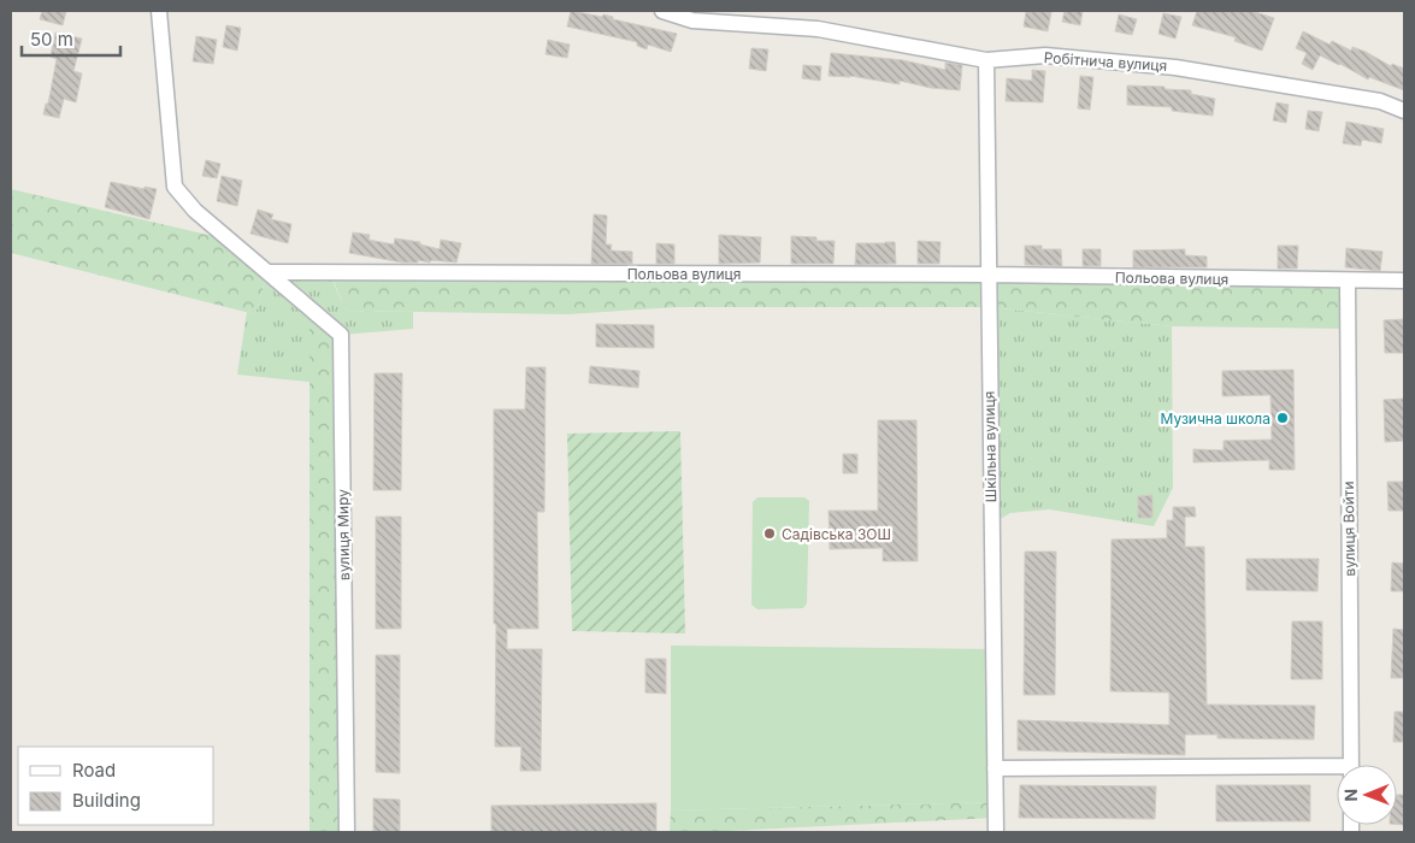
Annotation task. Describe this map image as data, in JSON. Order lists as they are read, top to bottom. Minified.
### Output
{"streets":{"street":["Робітнича вулиця","Польова вулиця","Шкільна вулиця","вулиця Войти","вулиця Миру"]},"crossings":[["Робітнича вулиця","Шкільна вулиця"],["Польова вулиця","Шкільна вулиця"],["Польова вулиця","вулиця Войти"],["Польова вулиця","вулиця Миру"]],"places":["Музична школа","Садівська ЗОШ"],"legend":["Road","Building"],"scale_bar":"50 m","north":"left"}
